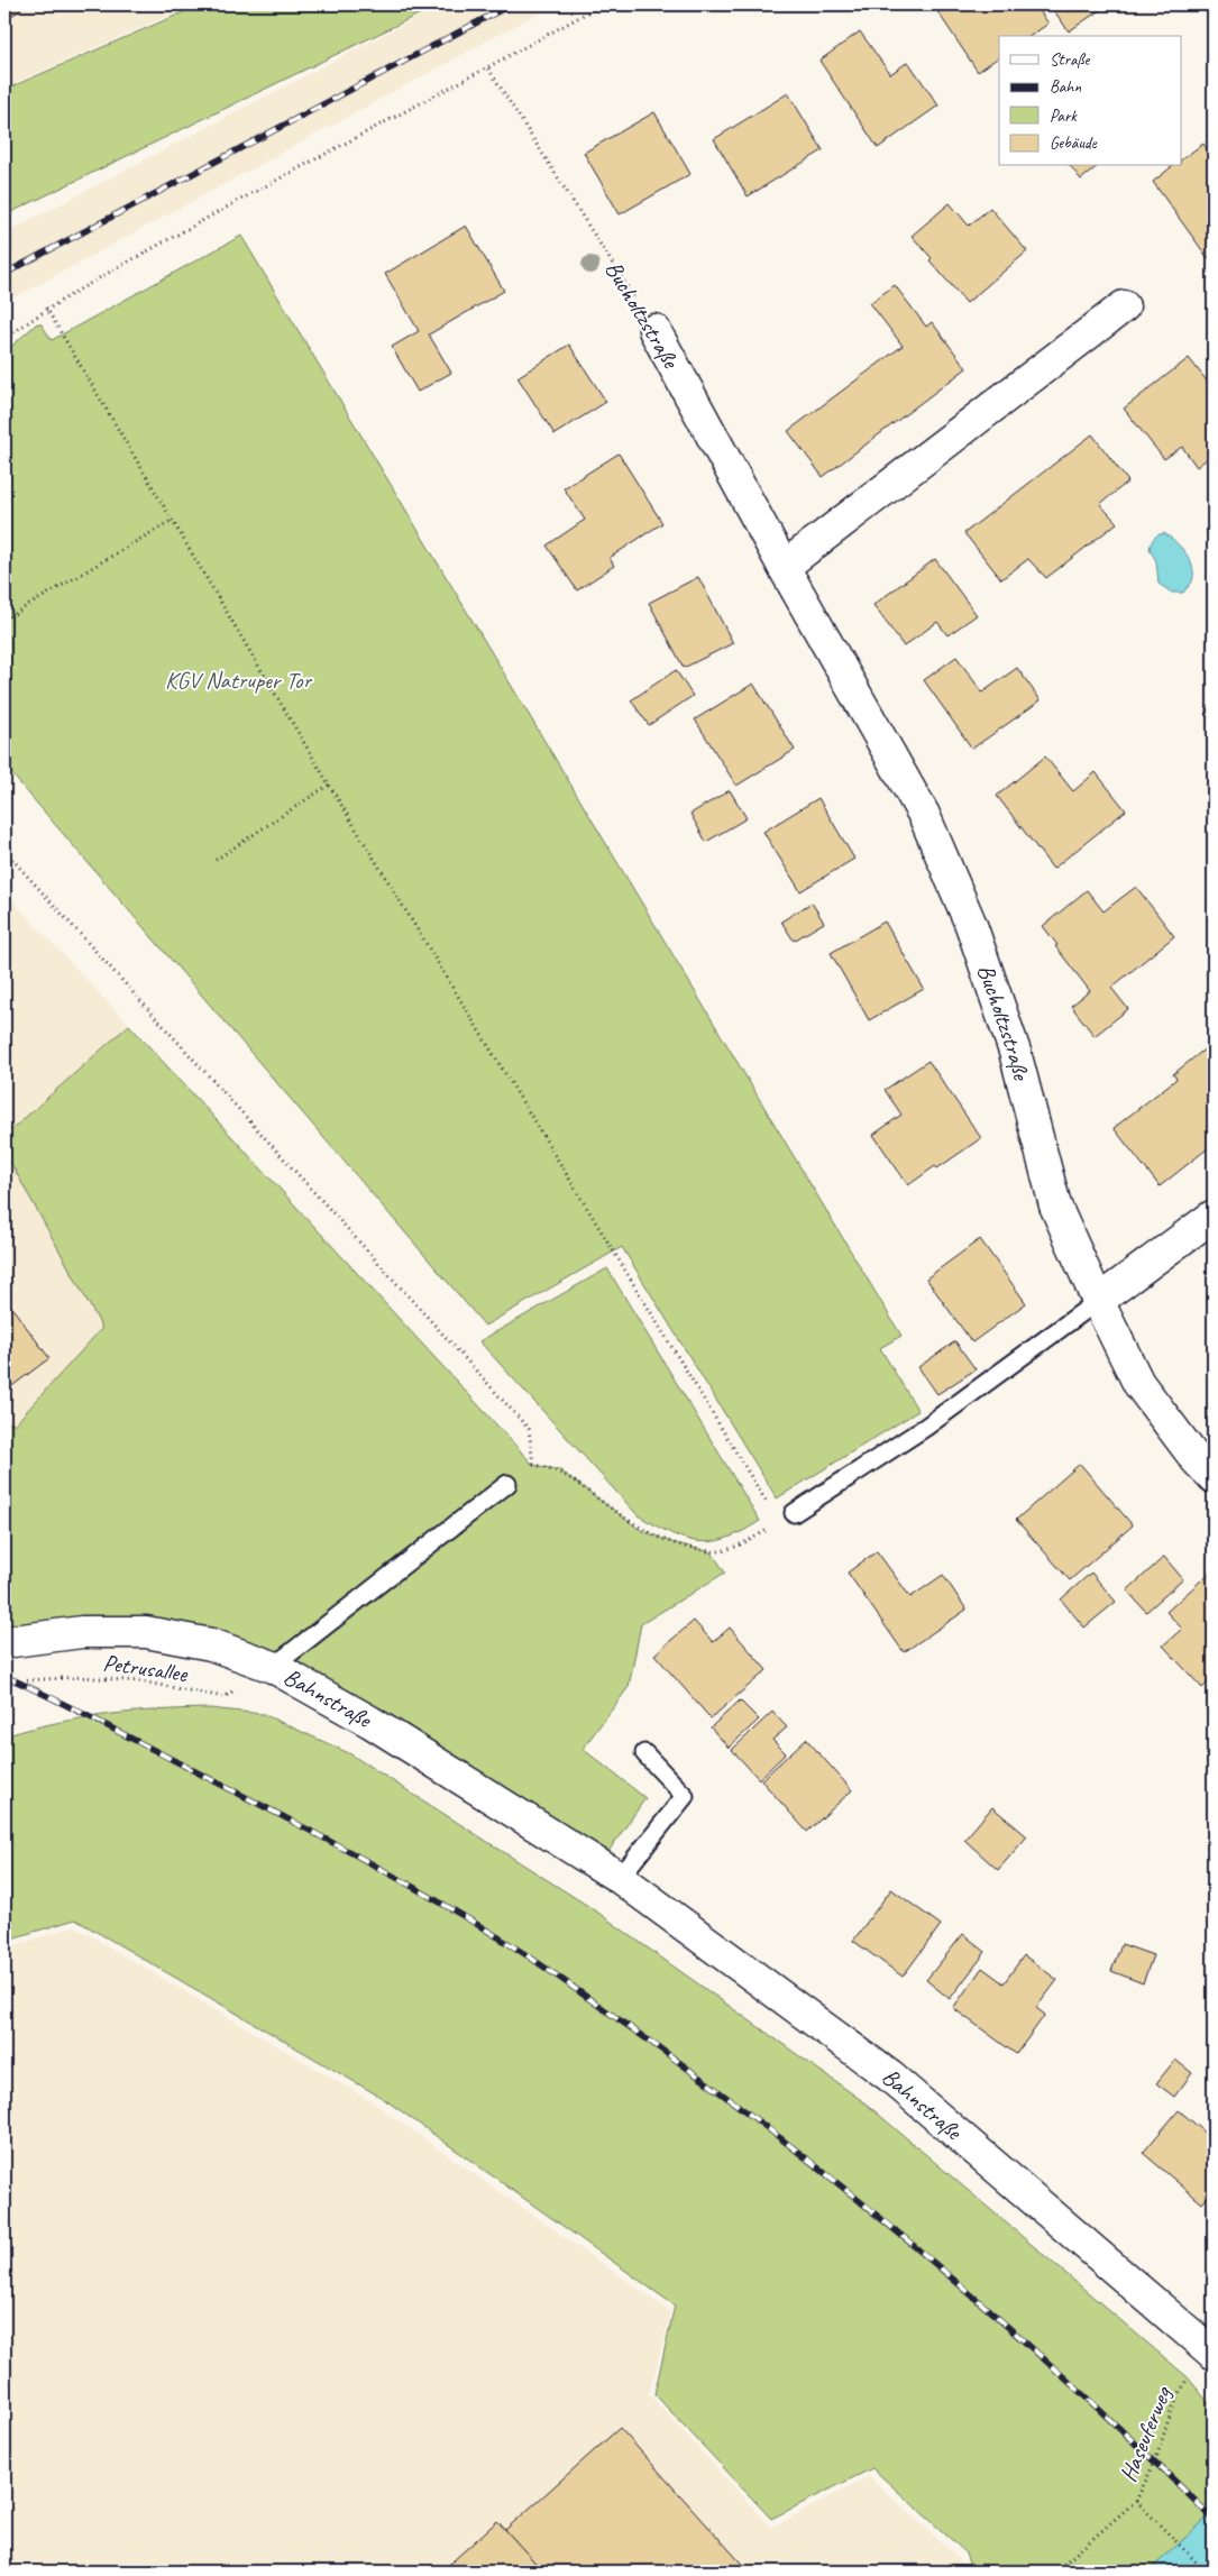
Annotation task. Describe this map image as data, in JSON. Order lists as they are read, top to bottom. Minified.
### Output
{"streets":{"street":["Bucholtzstraße","Bahnstraße"],"path":["Petrusallee","Haseuferweg"]},"crossings":[["Petrusallee","Bahnstraße"],["Bahnstraße","Haseuferweg"]],"parks":["KGV Natruper Tor"],"legend":["Straße","Bahn","Park","Gebäude"]}
